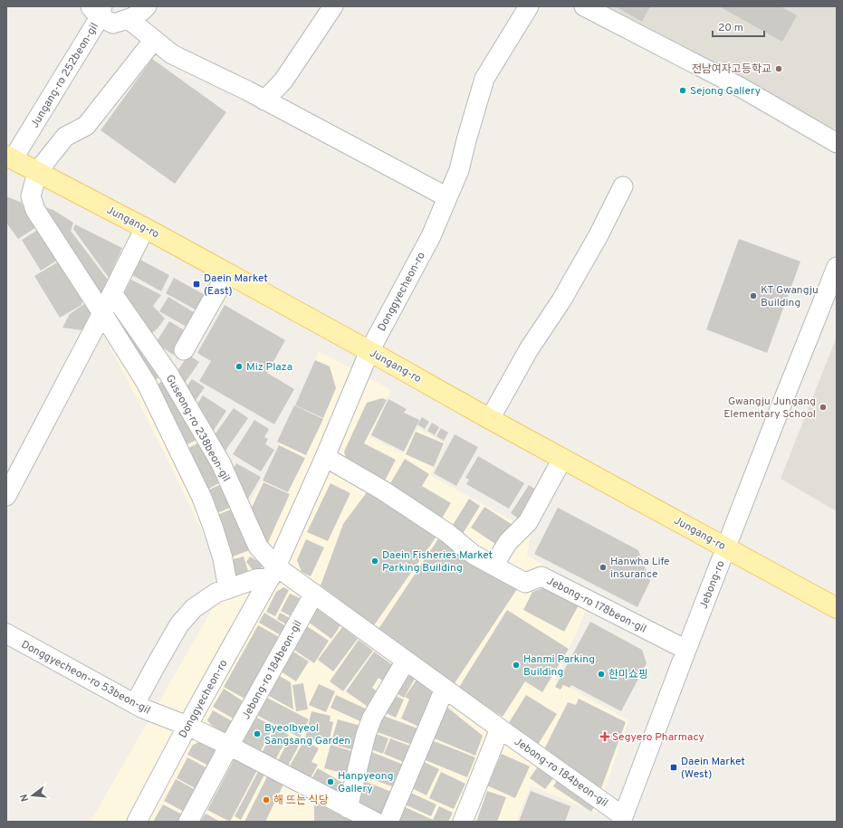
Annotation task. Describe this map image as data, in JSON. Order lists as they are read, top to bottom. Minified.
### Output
{"streets":{"main road":["Jungang-ro"],"street":["Jungang-ro 252beon-gil","Donggyecheon-ro","Guseong-ro 238beon-gil","Jebong-ro","Jebong-ro 178beon-gil","Jebong-ro 184beon-gil","Donggyecheon-ro 53beon-gil"]},"crossings":[["Jungang-ro 252beon-gil","Jungang-ro"],["Jungang-ro","Donggyecheon-ro"],["Jungang-ro","Jebong-ro"],["Donggyecheon-ro","Guseong-ro 238beon-gil"],["Donggyecheon-ro","Jebong-ro 178beon-gil"],["Donggyecheon-ro","Jebong-ro 184beon-gil"],["Donggyecheon-ro","Donggyecheon-ro 53beon-gil"],["Guseong-ro 238beon-gil","Jebong-ro 184beon-gil"],["Jebong-ro","Jebong-ro 178beon-gil"],["Jebong-ro","Jebong-ro 184beon-gil"],["Jebong-ro 184beon-gil","Donggyecheon-ro 53beon-gil"]],"places":{"other":["전남여자고등학교","Sejong Gallery","KT Gwangju Building","Miz Plaza","Gwangju Jungang Elementary School","Daein Fisheries Market Parking Building","Hanwha Life insurance","Hanmi Parking Building","한미쇼핑","Byeolbyeol Sangsang Garden","Hanpyeong Gallery","해 뜨는 식당"],"transit":["Daein Market (East)","Daein Market (West)"],"health":["Segyero Pharmacy"]},"scale_bar":"20 m","north":"left"}
